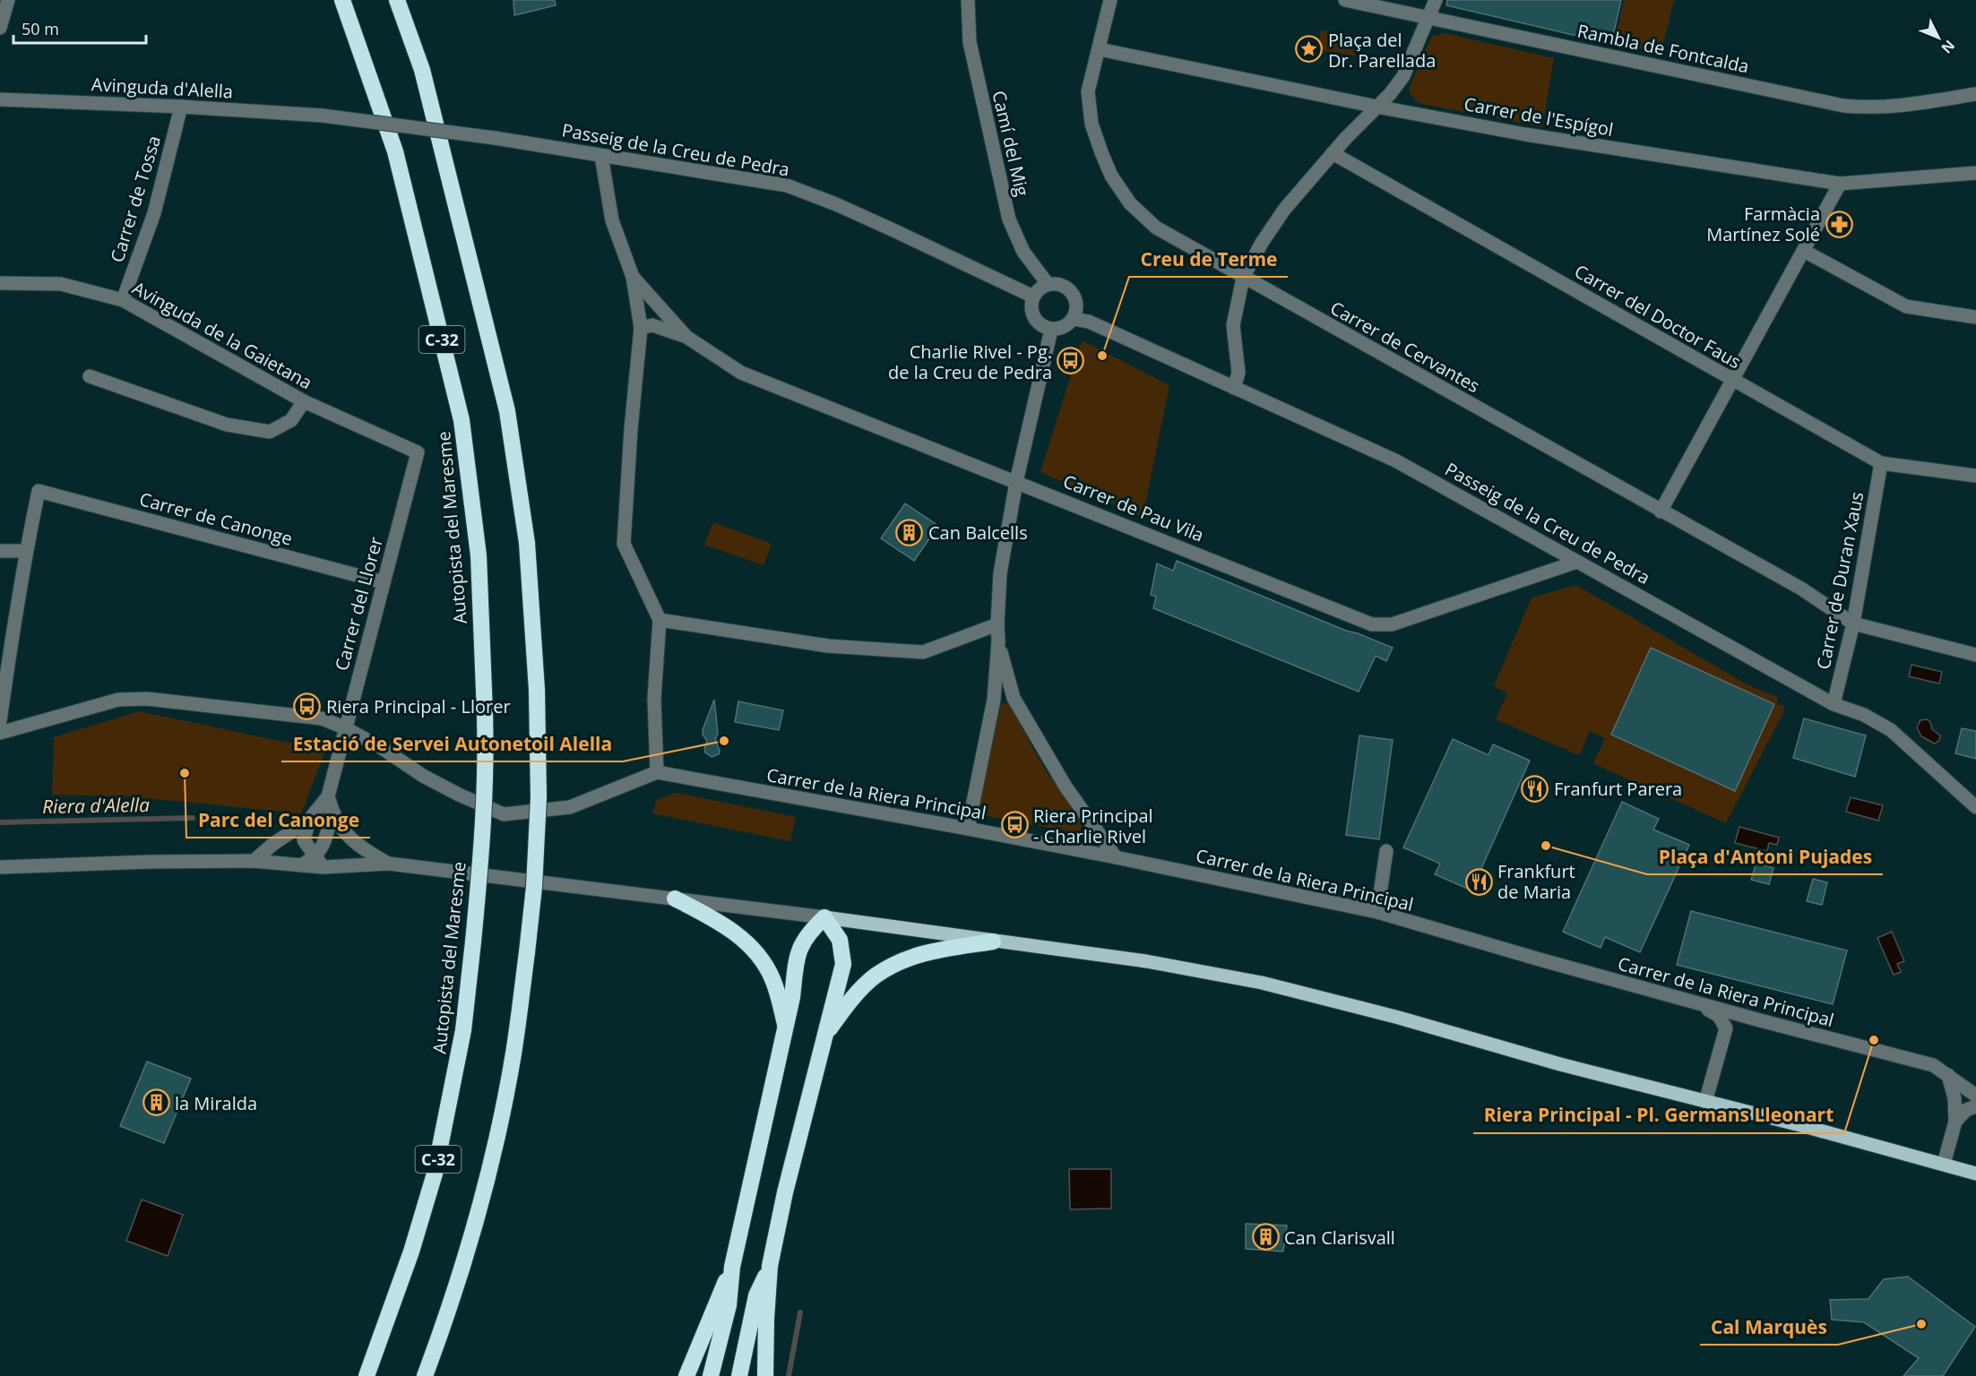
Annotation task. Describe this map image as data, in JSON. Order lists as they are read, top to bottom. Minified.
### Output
{"streets":{"highway":["C-32","Autopista del Maresme"],"street":["Rambla de Fontcalda","Avinguda d'Alella","Carrer de l'Espígol","Camí del Mig","Passeig de la Creu de Pedra","Carrer de Tossa","Carrer del Doctor Faus","Avinguda de la Gaietana","Carrer de Cervantes","Carrer de Pau Vila","Carrer de Canonge","Carrer de Duran Xaus","Carrer del Llorer","Carrer de la Riera Principal"]},"crossings":[["Avinguda d'Alella","Passeig de la Creu de Pedra"],["Avinguda d'Alella","Carrer de Tossa"],["Carrer de l'Espígol","Carrer de Cervantes"],["Camí del Mig","Passeig de la Creu de Pedra"],["Passeig de la Creu de Pedra","Carrer de Pau Vila"],["Passeig de la Creu de Pedra","Carrer de Duran Xaus"],["Carrer de Tossa","Avinguda de la Gaietana"],["Carrer del Doctor Faus","Carrer de Duran Xaus"],["Avinguda de la Gaietana","Carrer del Llorer"],["Carrer de Cervantes","Carrer de Duran Xaus"],["Carrer de Canonge","Carrer del Llorer"]],"water":["Riera d'Alella"],"places":{"place":["Plaça del Dr. Parellada"],"pharmacy":["Farmàcia Martínez Solé"],"other":["Creu de Terme","Estació de Servei Autonetoil Alella","Parc del Canonge","Plaça d'Antoni Pujades","Riera Principal - Pl. Germans Lleonart","Cal Marquès"],"bus stop":["Charlie Rivel - Pg. de la Creu de Pedra","Riera Principal - Llorer","Riera Principal - Charlie Rivel"],"building":["Can Balcells","la Miralda","Can Clarisvall"],"restaurant":["Franfurt Parera","Frankfurt de Maria"]},"scale_bar":"50 m","north":"bottom right"}
